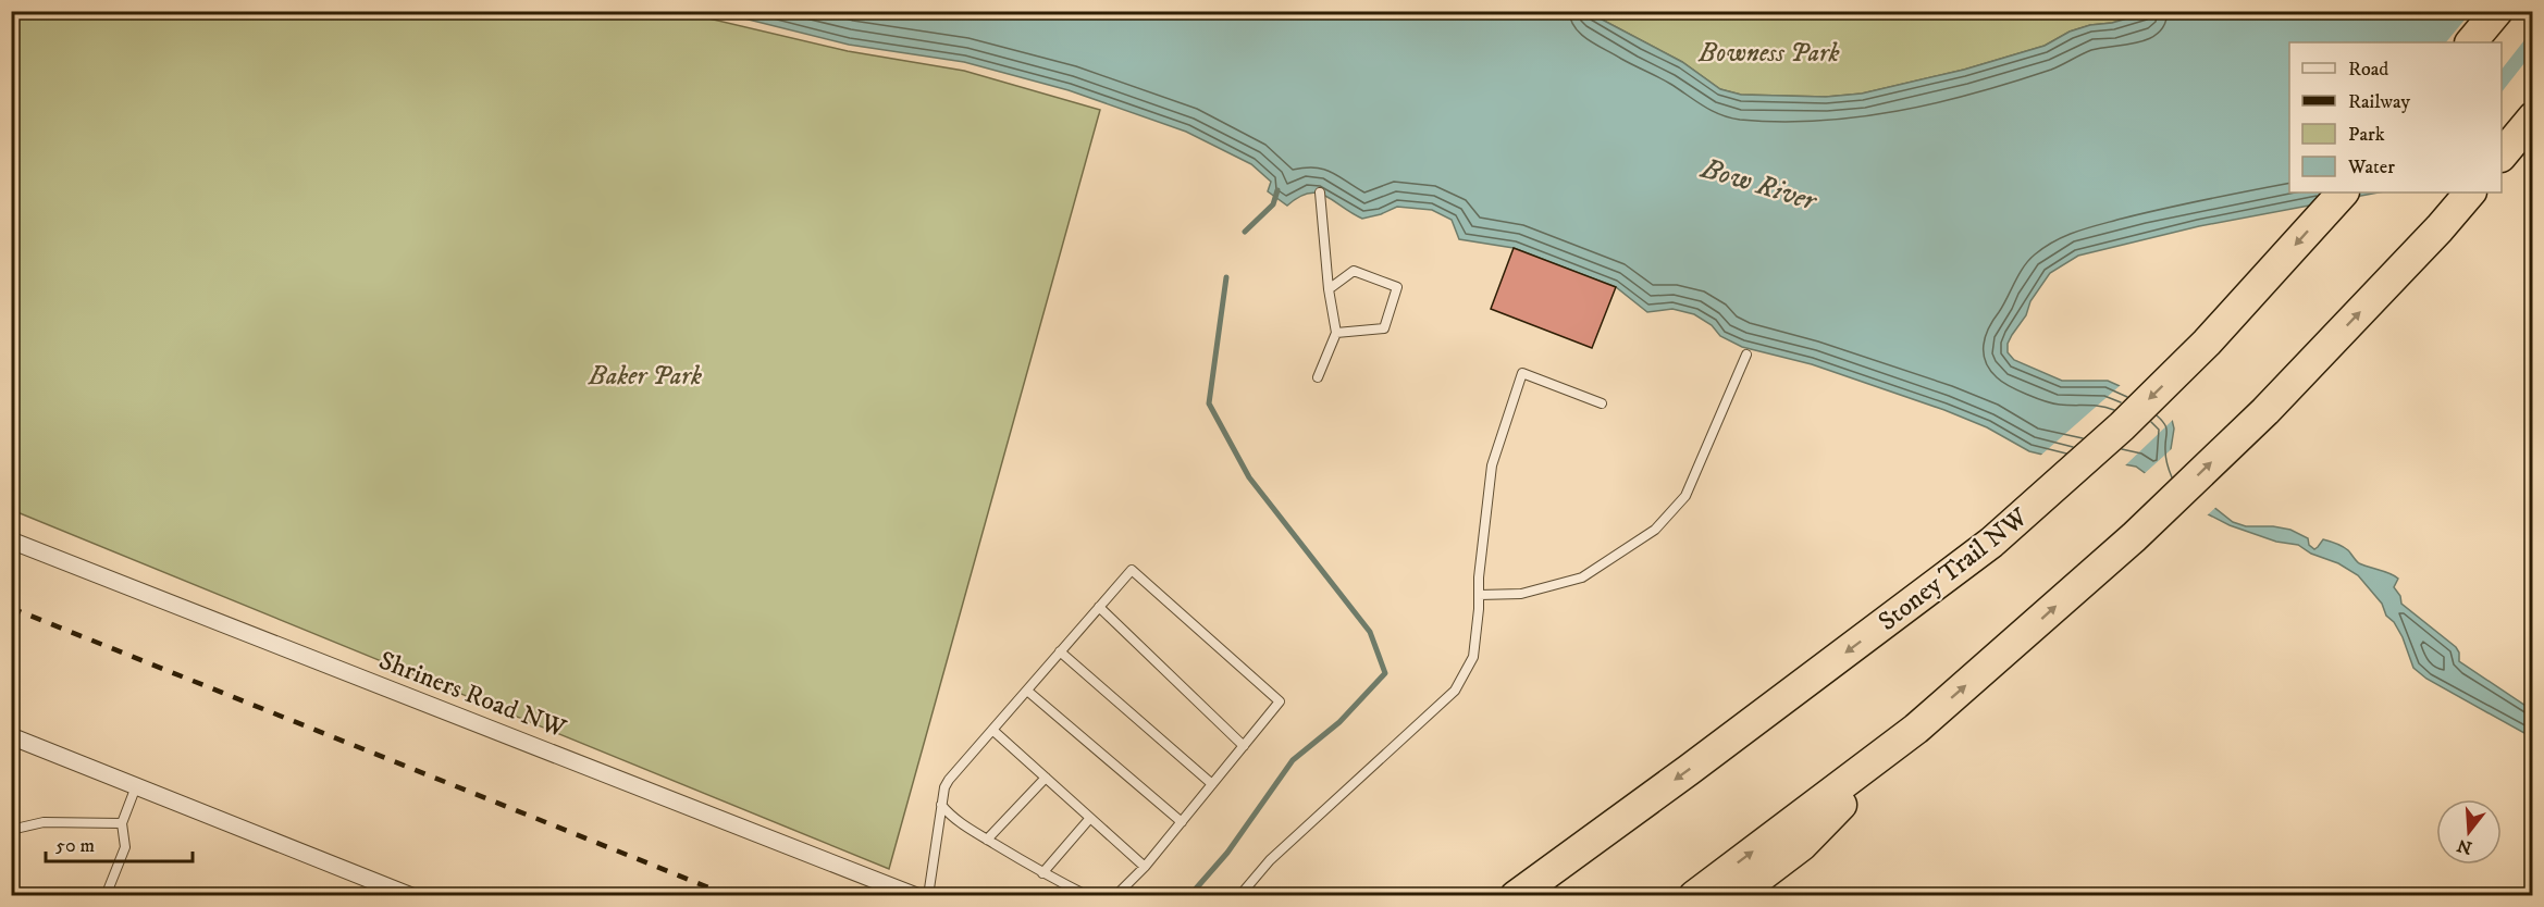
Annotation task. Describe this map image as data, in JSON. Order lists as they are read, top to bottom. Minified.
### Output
{"streets":{"highway":["Stoney Trail NW"],"street":["Shriners Road NW"]},"water":["Bow River"],"parks":["Bowness Park","Baker Park"],"legend":["Road","Railway","Park","Water"],"scale_bar":"50 m","north":"bottom"}
